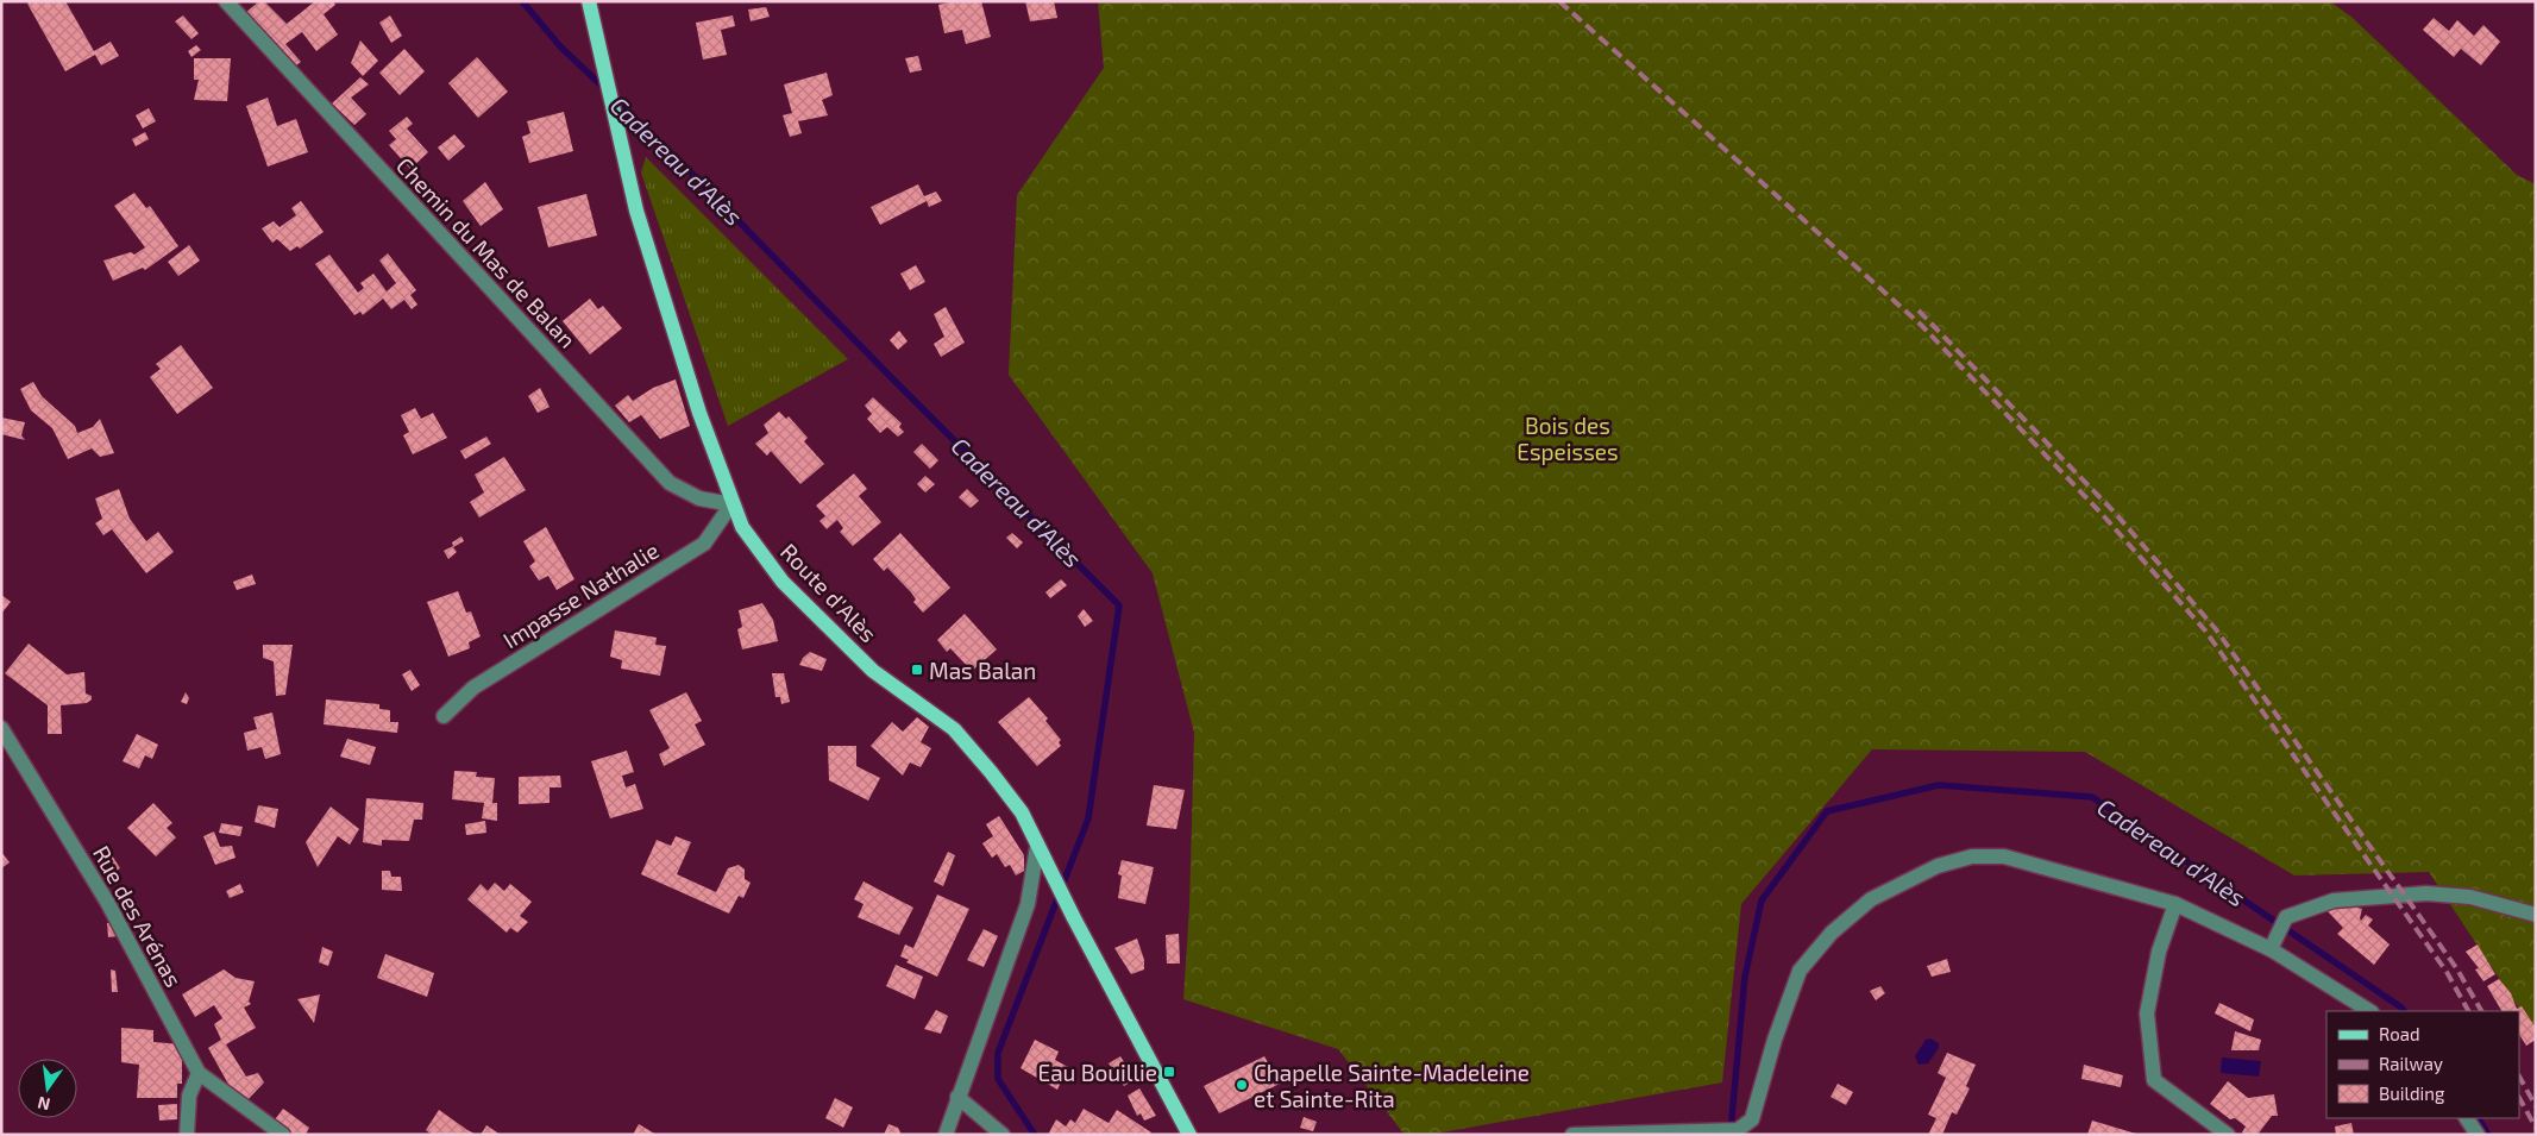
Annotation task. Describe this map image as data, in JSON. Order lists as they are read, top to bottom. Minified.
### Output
{"streets":{"main road":["Route d'Alès"],"street":["Chemin du Mas de Balan","Impasse Nathalie","Rue des Arénas"]},"crossings":[["Chemin du Mas de Balan","Route d'Alès"],["Chemin du Mas de Balan","Impasse Nathalie"],["Route d'Alès","Impasse Nathalie"]],"water":["Cadereau d'Alès"],"parks":["Bois des Espeisses"],"places":{"transit":["Mas Balan","Eau Bouillie"],"other":["Chapelle Sainte-Madeleine et Sainte-Rita"]},"legend":["Road","Railway","Building"],"north":"bottom"}
